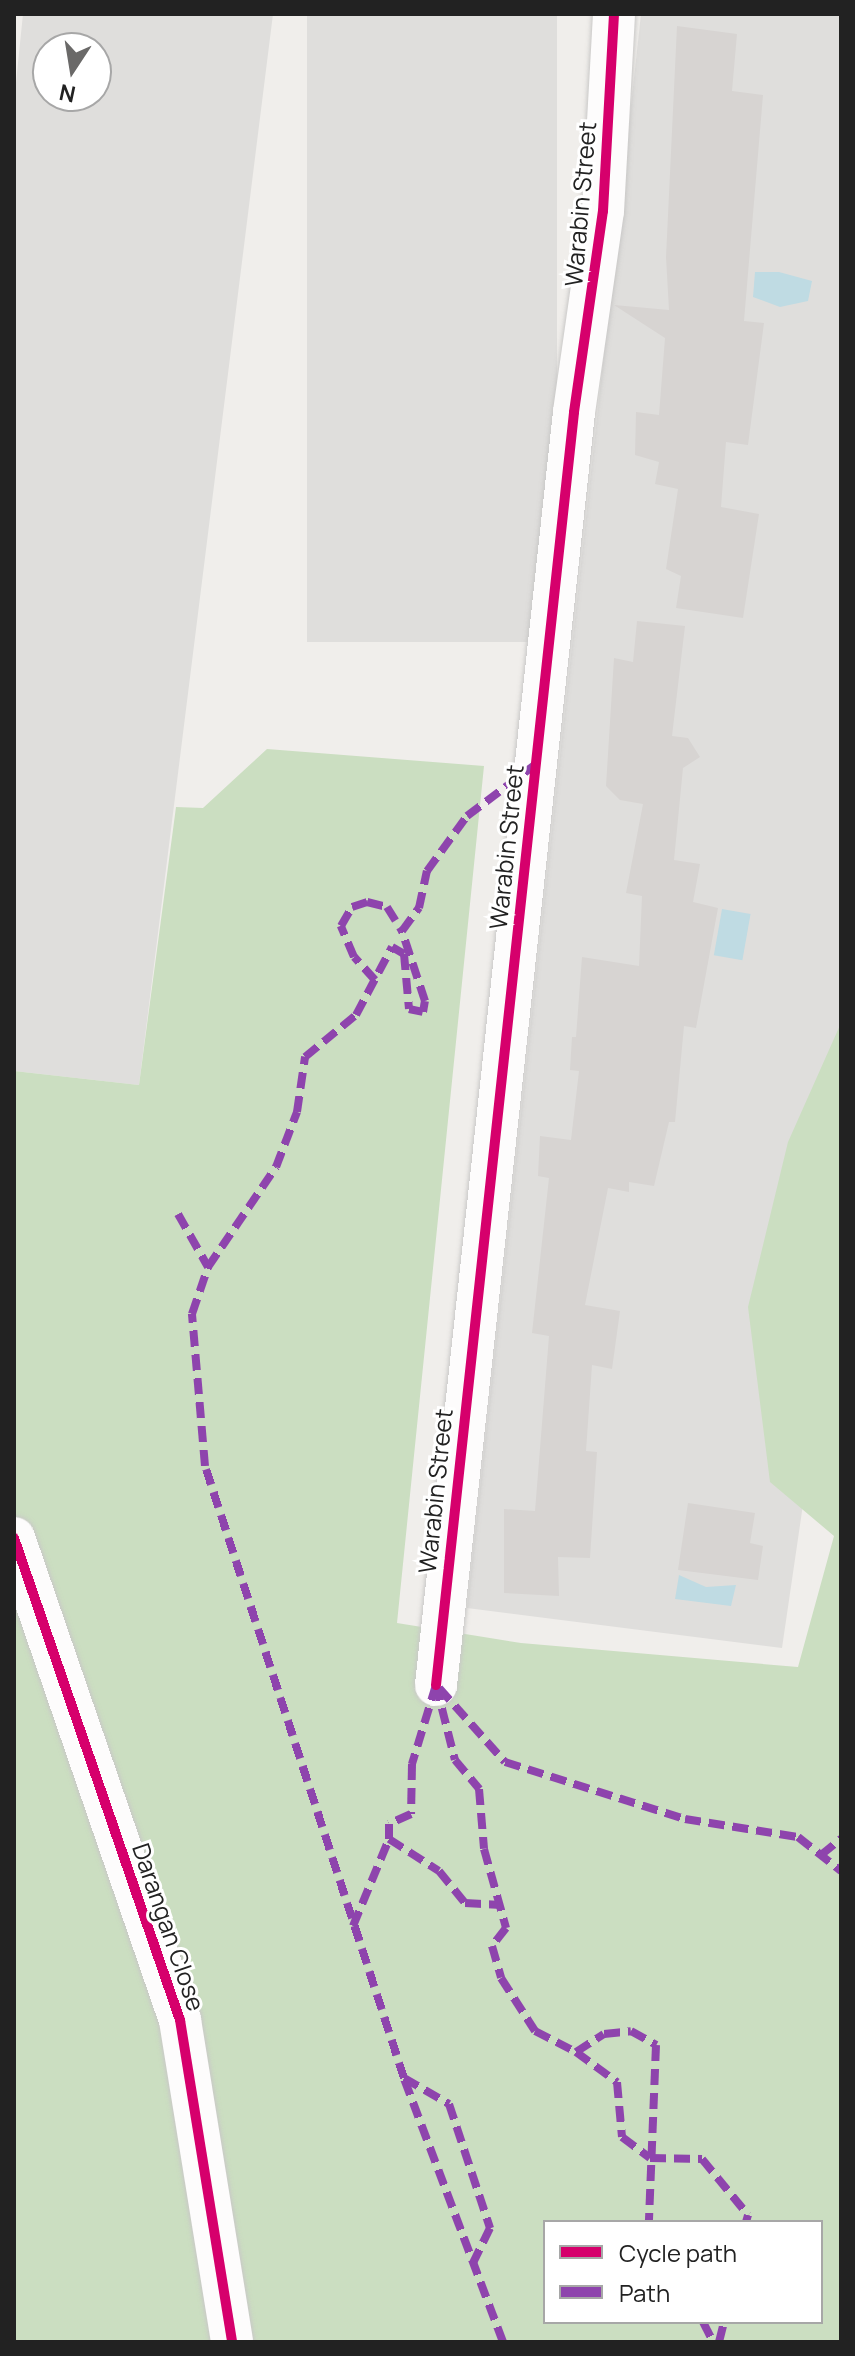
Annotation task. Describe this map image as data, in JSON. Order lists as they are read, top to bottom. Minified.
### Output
{"streets":{"street":["Warabin Street","Darangan Close"]},"legend":["Cycle path","Path"],"north":"bottom"}
